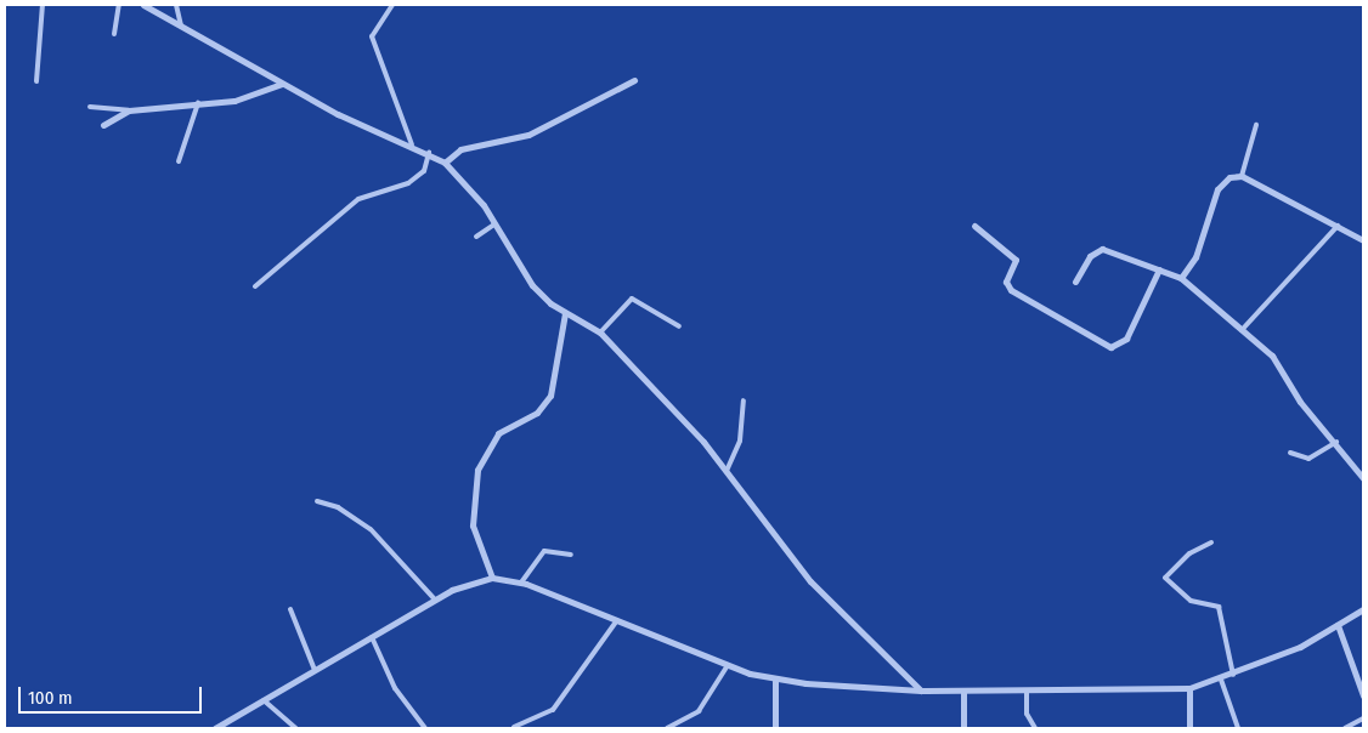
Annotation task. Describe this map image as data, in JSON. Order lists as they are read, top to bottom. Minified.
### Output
{"scale_bar":"100 m"}
